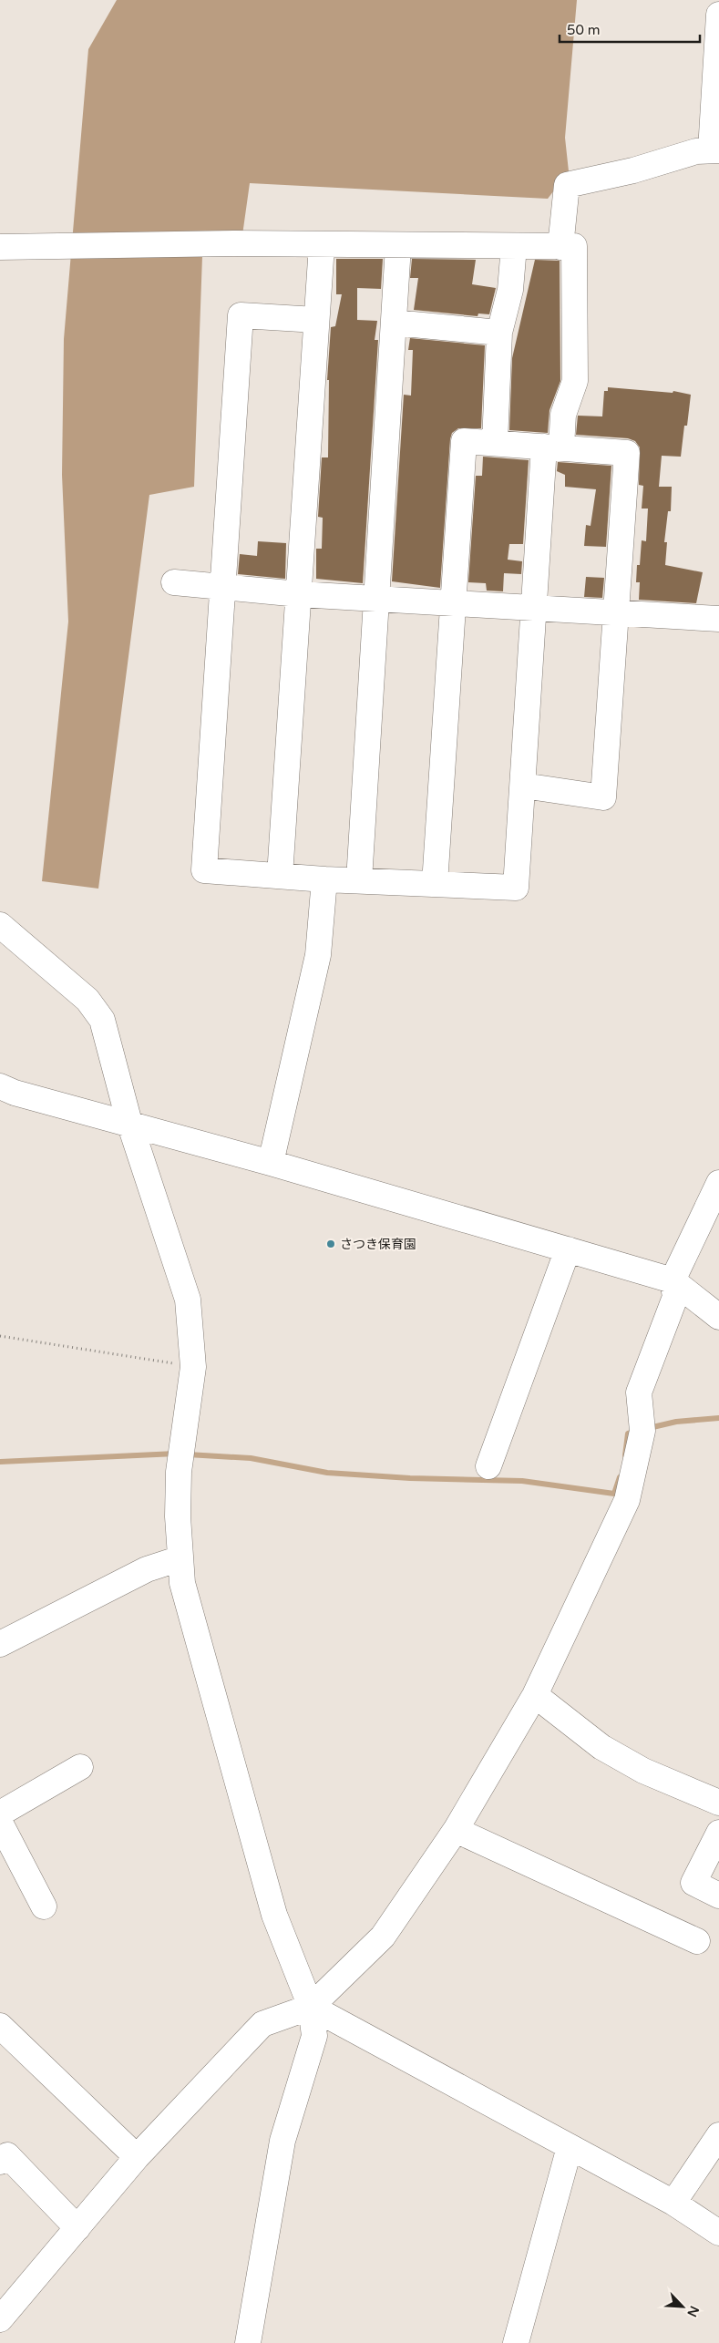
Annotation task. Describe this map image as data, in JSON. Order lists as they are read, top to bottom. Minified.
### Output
{"places":["さつき保育園"],"scale_bar":"50 m","north":"bottom right"}
